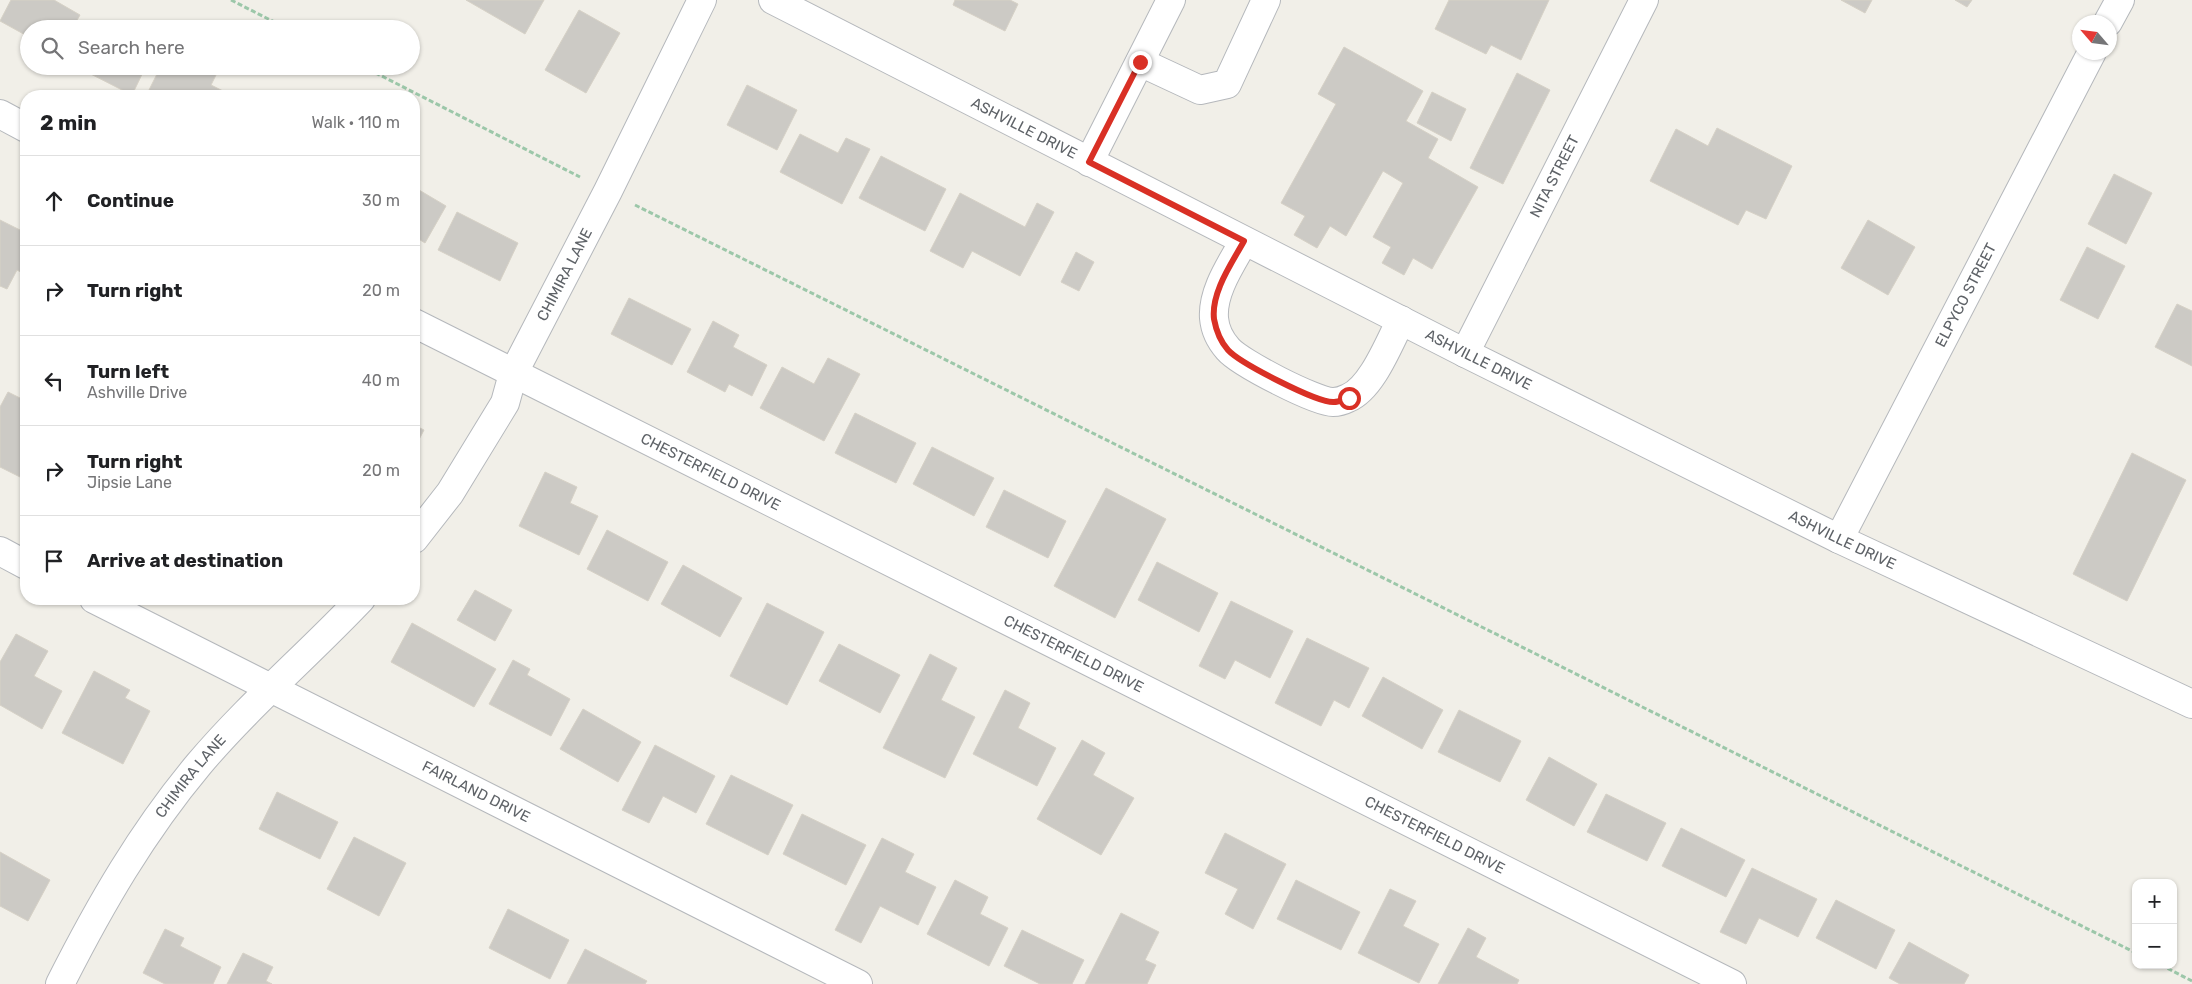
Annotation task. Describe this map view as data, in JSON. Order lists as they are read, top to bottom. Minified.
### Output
{"streets":{"street":["ASHVILLE DRIVE","NITA STREET","CHIMIRA LANE","ELPYCO STREET","CHESTERFIELD DRIVE","FAIRLAND DRIVE"]},"crossings":[["ASHVILLE DRIVE","NITA STREET"],["ASHVILLE DRIVE","ELPYCO STREET"],["CHIMIRA LANE","CHESTERFIELD DRIVE"],["CHIMIRA LANE","FAIRLAND DRIVE"]],"north":"top left","page":{"search":"Search here","heading":["2 min","Walk · 110 m"],"list":[["Continue","30 m"],["Turn right","20 m"],["Turn left","Ashville Drive","40 m"],["Turn right","Jipsie Lane","20 m"],"Arrive at destination"],"map_buttons":["+","−"]}}
